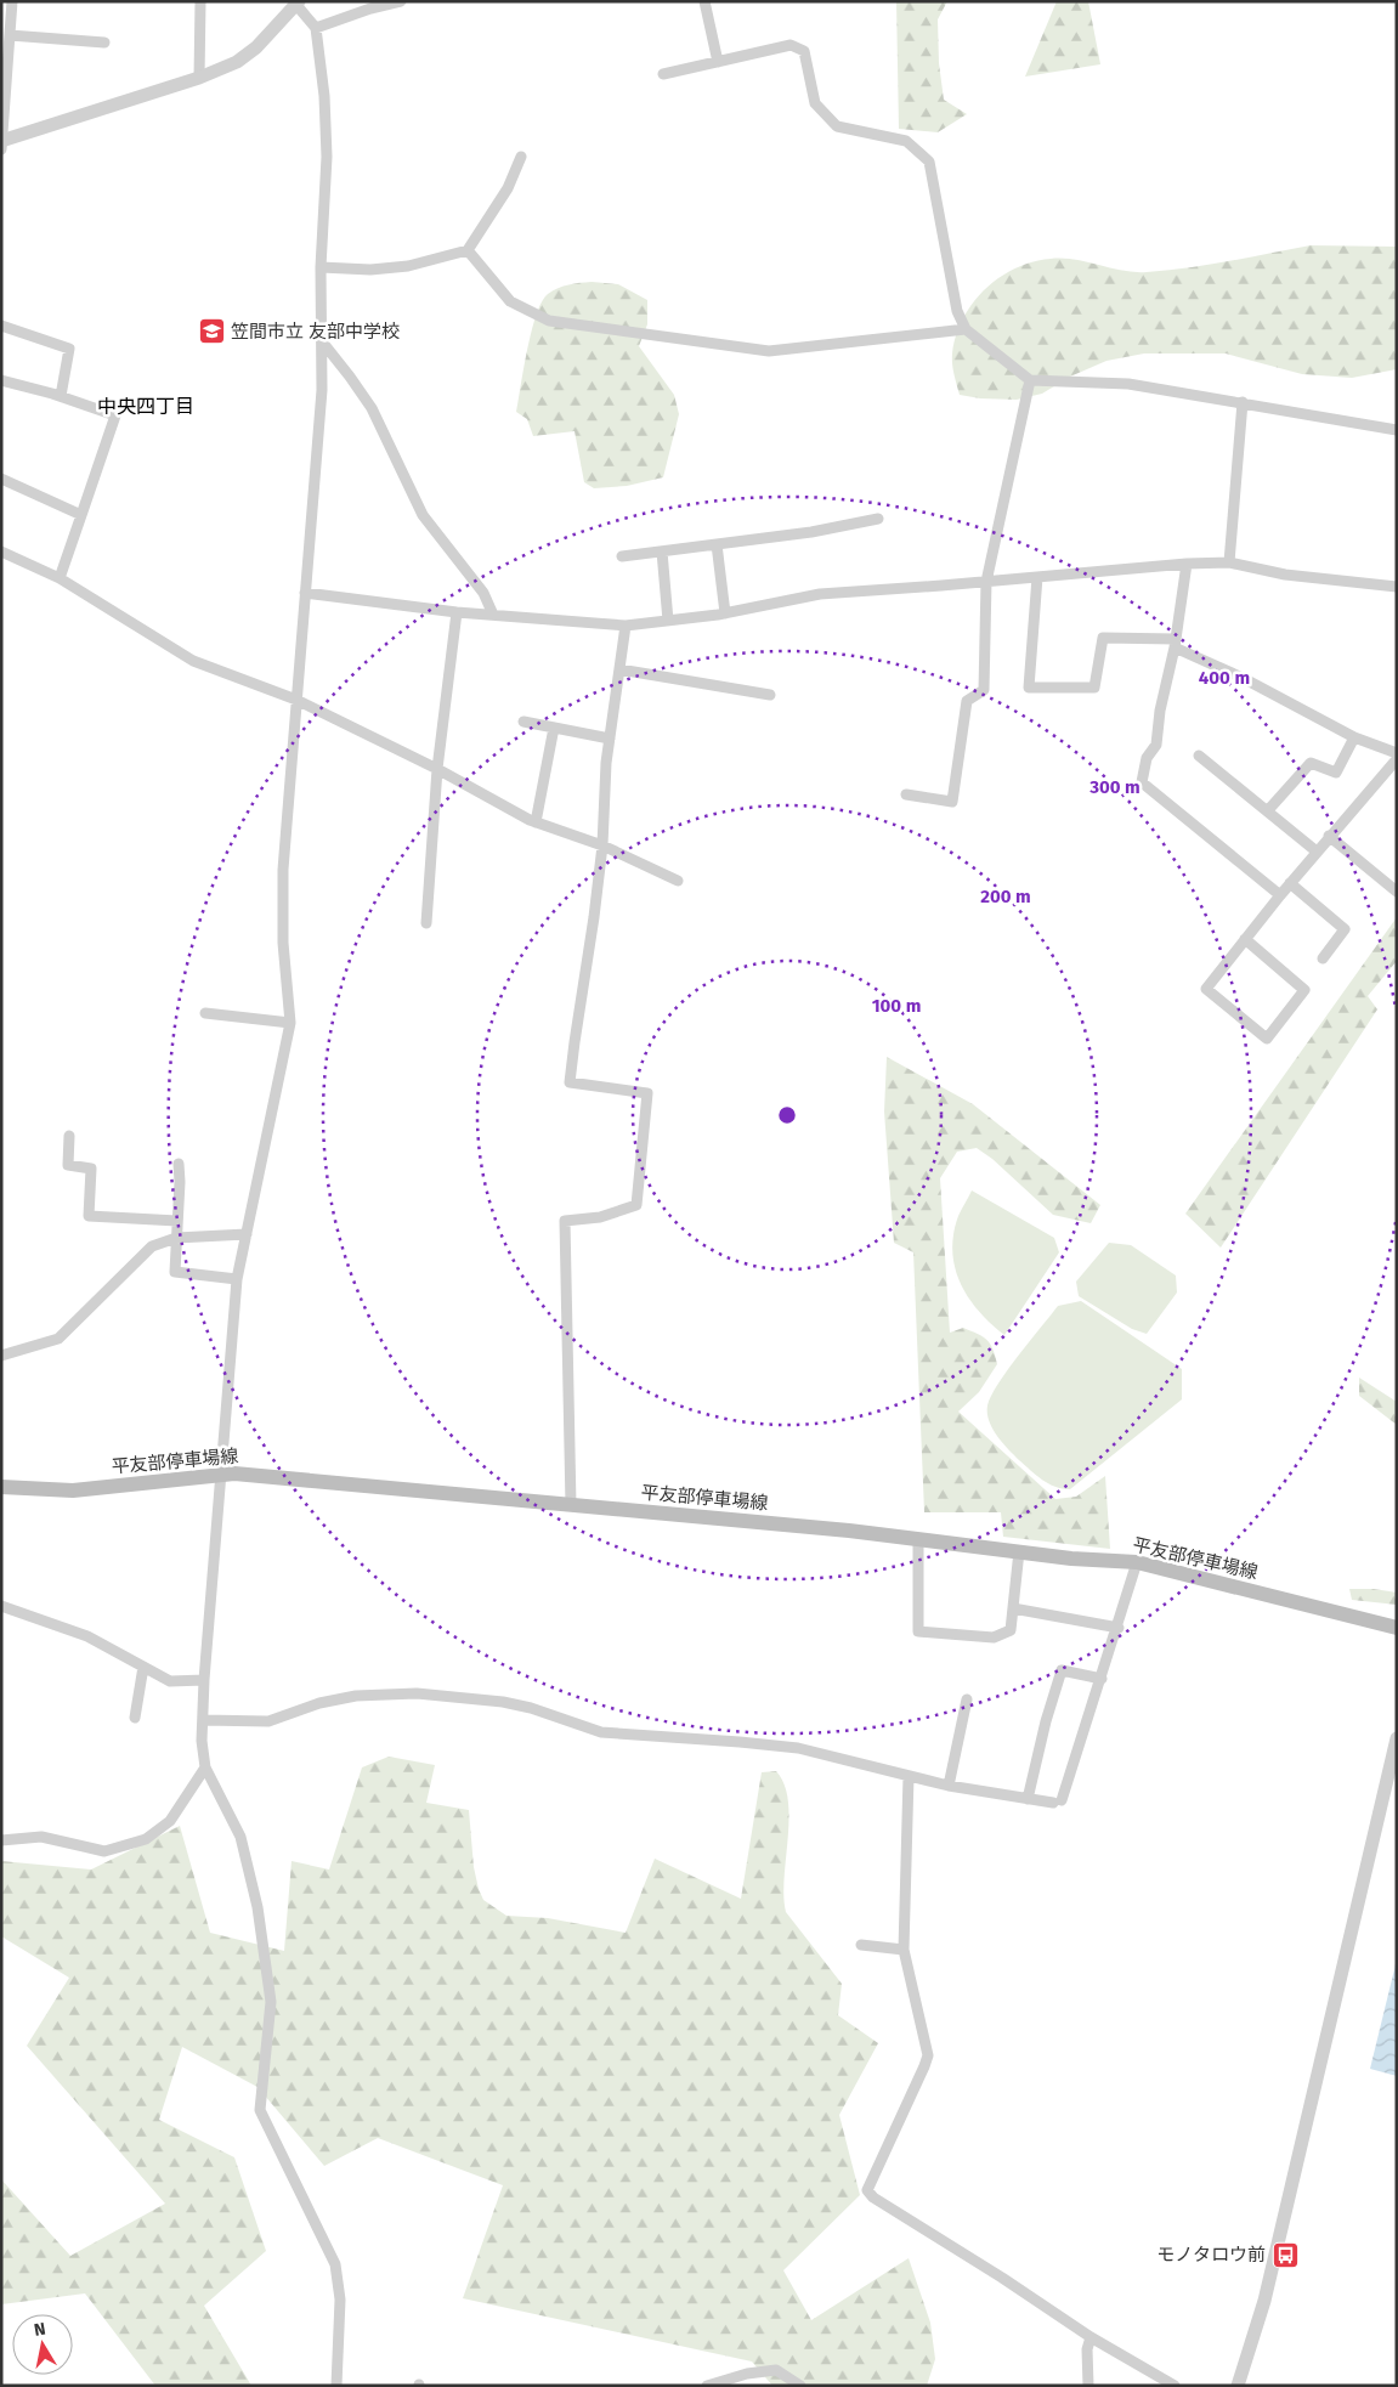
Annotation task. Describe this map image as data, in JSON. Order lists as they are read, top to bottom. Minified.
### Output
{"streets":{"main road":["平友部停車場線"]},"districts":["中央四丁目"],"places":{"school or university":["笠間市立 友部中学校"],"bus stop":["モノタロウ前"]},"north":"top","rings":["400 m","300 m","200 m","100 m"]}
